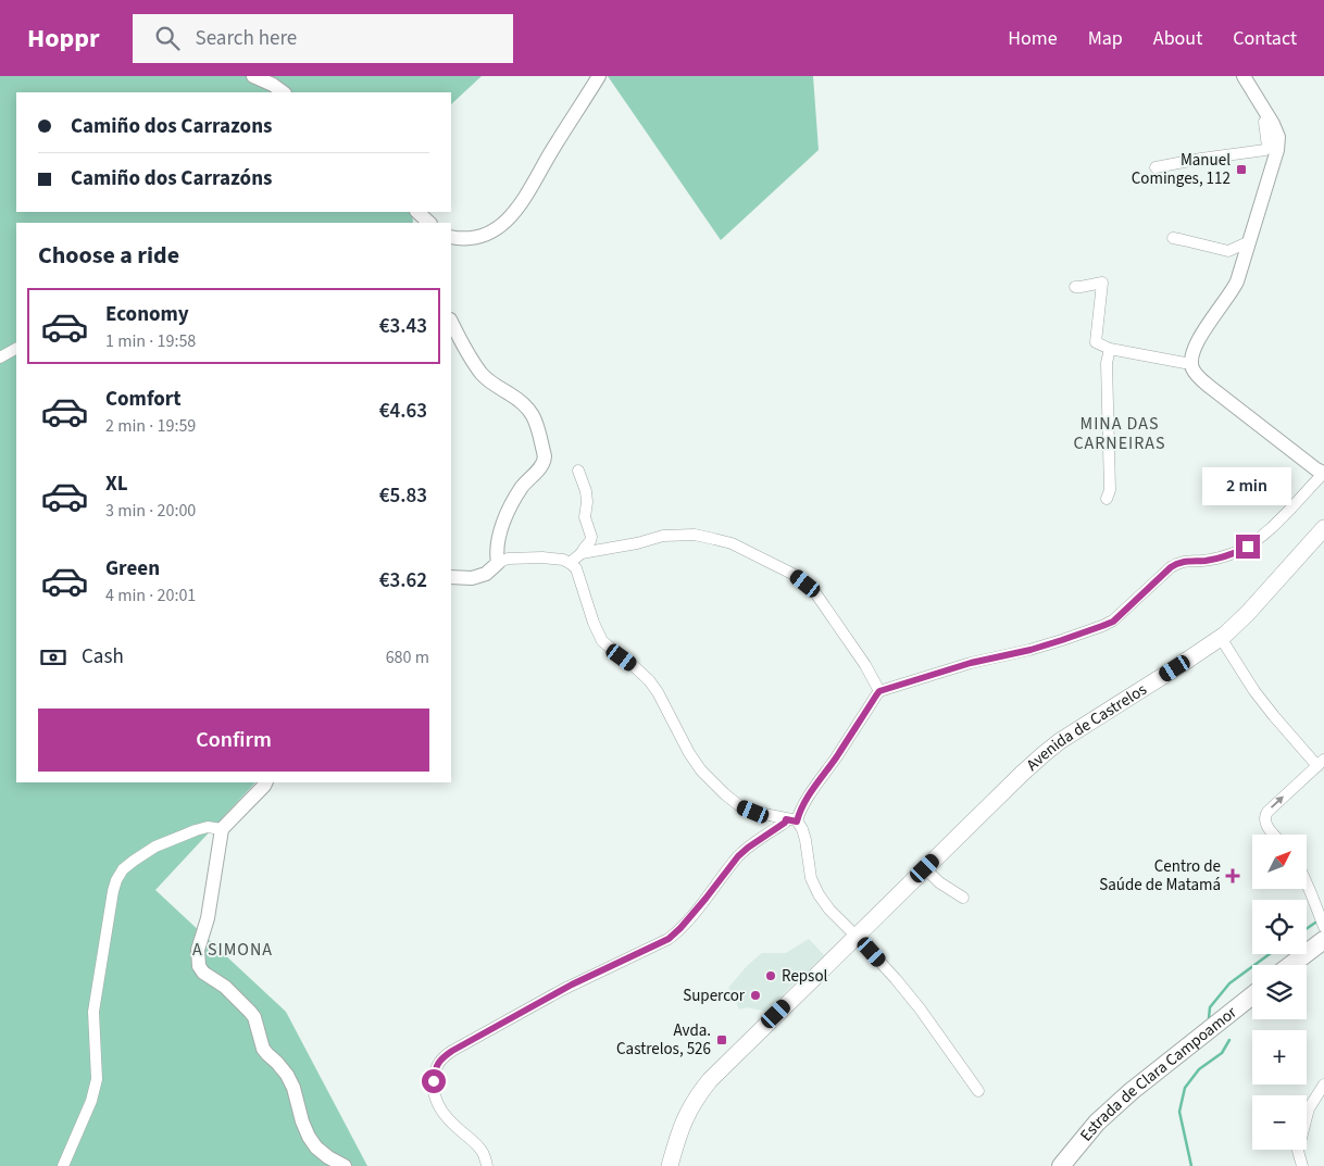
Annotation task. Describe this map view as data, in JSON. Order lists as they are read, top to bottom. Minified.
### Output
{"streets":{"main road":["Avenida de Castrelos","Estrada de Clara Campoamor"]},"districts":["MINA DAS CARNEIRAS","A SIMONA"],"places":{"transit":["Manuel Cominges, 112","Avda. Castrelos, 526"],"health":["Centro de Saúde de Matamá"],"other":["Repsol","Supercor"]},"north":"top right","page":{"header":"Hoppr","search":"Search here","nav":["Home","Map","About","Contact"],"banner":["Camiño dos Carrazons","Camiño dos Carrazóns"],"heading":"Choose a ride","list":[{"name":"Economy","note":"1 min · 19:58","value":"€3.43"},{"name":"Comfort","note":"2 min · 19:59","value":"€4.63"},{"name":"XL","note":"3 min · 20:00","value":"€5.83"},{"name":"Green","note":"4 min · 20:01","value":"€3.62"}],"bubble":"2 min","pay":["Cash","680 m"],"buttons":"Confirm","map_buttons":["+","−"]}}
